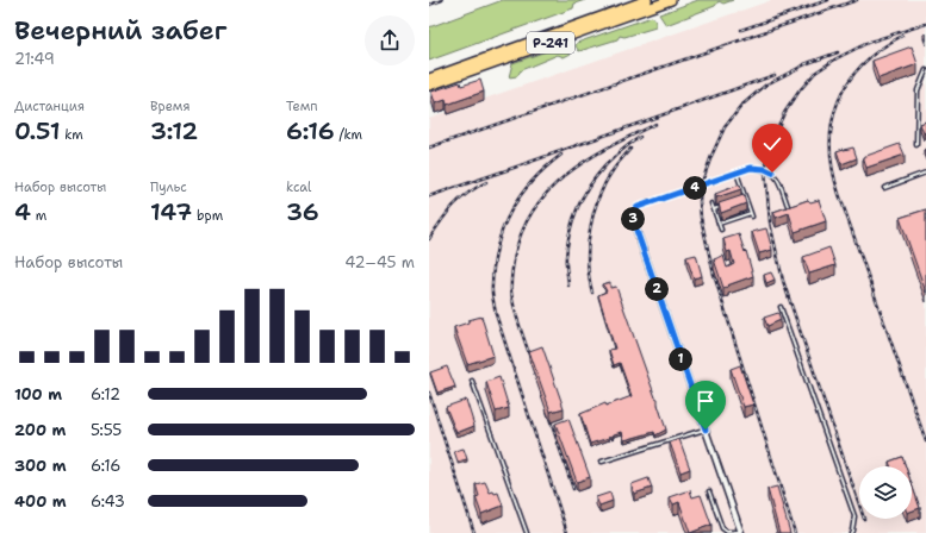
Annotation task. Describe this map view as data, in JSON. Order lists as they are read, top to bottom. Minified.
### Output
{"streets":{"highway":["Р-241"]},"page":{"heading":["Вечерний забег","21:49"],"stats":[["Дистанция","0.51 km"],["Время","3:12"],["Темп","6:16 /km"],["Набор высоты","4 m"],["Пульс","147 bpm"],["kcal","36"]],"pins":["4","3","2","1"],"chart":["Набор высоты","42–45 m"],"list":[{"name":"100 m","note":"6:12"},{"name":"200 m","note":"5:55"},{"name":"300 m","note":"6:16"},{"name":"400 m","note":"6:43"}]}}
